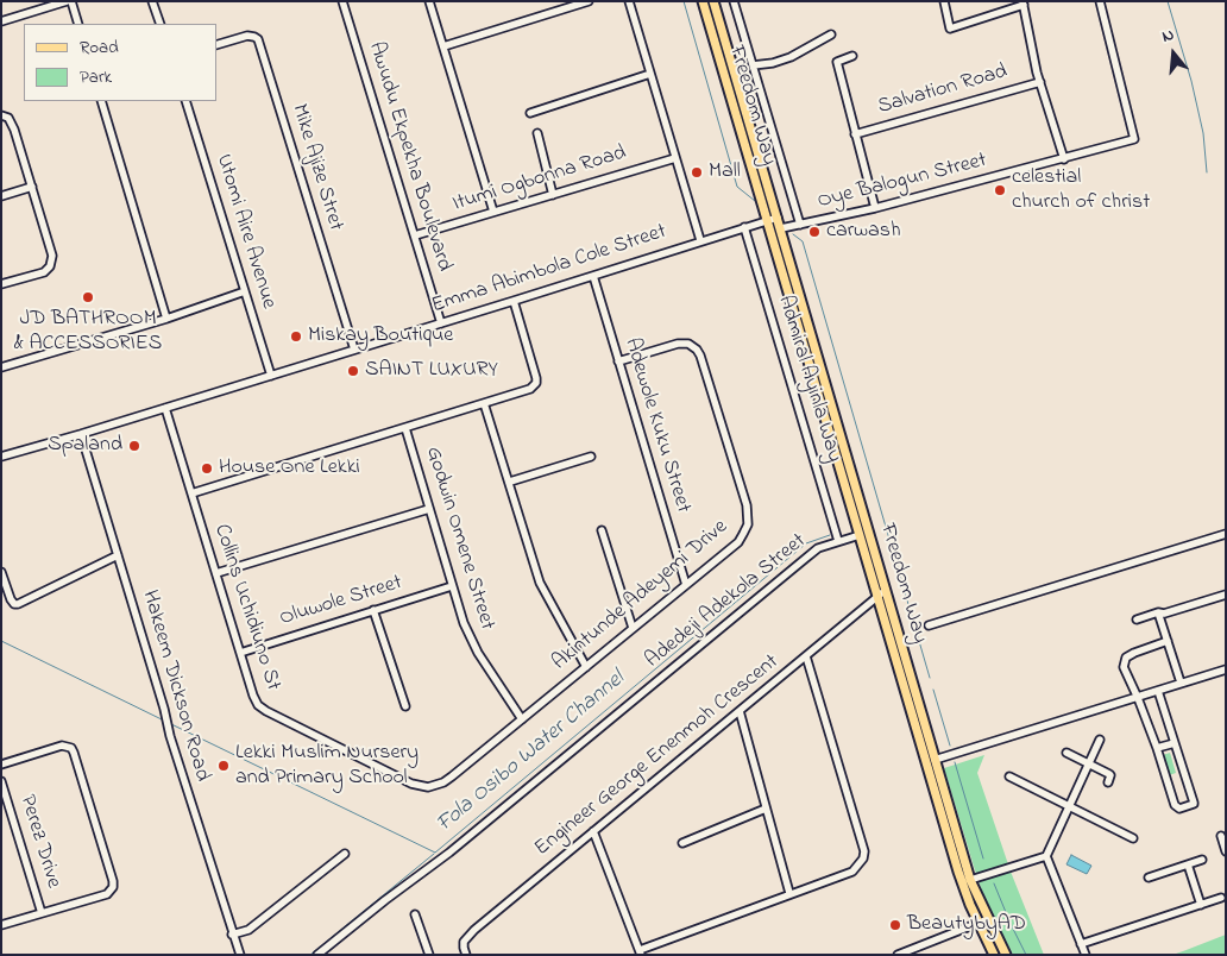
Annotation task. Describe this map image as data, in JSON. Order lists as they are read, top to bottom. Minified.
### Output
{"streets":{"main road":["Freedom Way"],"street":["Salvation Road","Awudu Ekpekha Boulevard","Mike Ajize Stret","Itumi Ogbonna Road","Oye Balogun Street","Utomi Aire Avenue","Emma Abimbola Cole Street","Admiral Ayinla Way","Adewole Kuku Street","Godwin Omene Street","Akintunde Adeyemi Drive","Oluwole Street","Adedeji Adekola Street","Collins Uchidiuno St","Hakeem Dickson Road","Engineer George Enenmoh Crescent","Perez Drive"]},"crossings":[["Freedom Way","Oye Balogun Street"],["Freedom Way","Emma Abimbola Cole Street"],["Freedom Way","Adedeji Adekola Street"],["Freedom Way","Engineer George Enenmoh Crescent"],["Awudu Ekpekha Boulevard","Itumi Ogbonna Road"],["Awudu Ekpekha Boulevard","Emma Abimbola Cole Street"],["Mike Ajize Stret","Emma Abimbola Cole Street"],["Utomi Aire Avenue","Emma Abimbola Cole Street"],["Emma Abimbola Cole Street","Admiral Ayinla Way"],["Emma Abimbola Cole Street","Adewole Kuku Street"],["Emma Abimbola Cole Street","Collins Uchidiuno St"],["Emma Abimbola Cole Street","Hakeem Dickson Road"],["Admiral Ayinla Way","Adedeji Adekola Street"],["Adewole Kuku Street","Akintunde Adeyemi Drive"],["Godwin Omene Street","Akintunde Adeyemi Drive"],["Godwin Omene Street","Oluwole Street"],["Akintunde Adeyemi Drive","Collins Uchidiuno St"],["Oluwole Street","Collins Uchidiuno St"]],"water":["Fola Osibo Water Channel"],"places":["Mall","celestial church of christ","carwash","JD BATHROOM & ACCESSORIES","Miskay Boutique","SAINT LUXURY","Spaland","House One Lekki","Lekki Muslim Nursery and Primary School","BeautybyAD"],"legend":["Road","Park"],"north":"top"}
